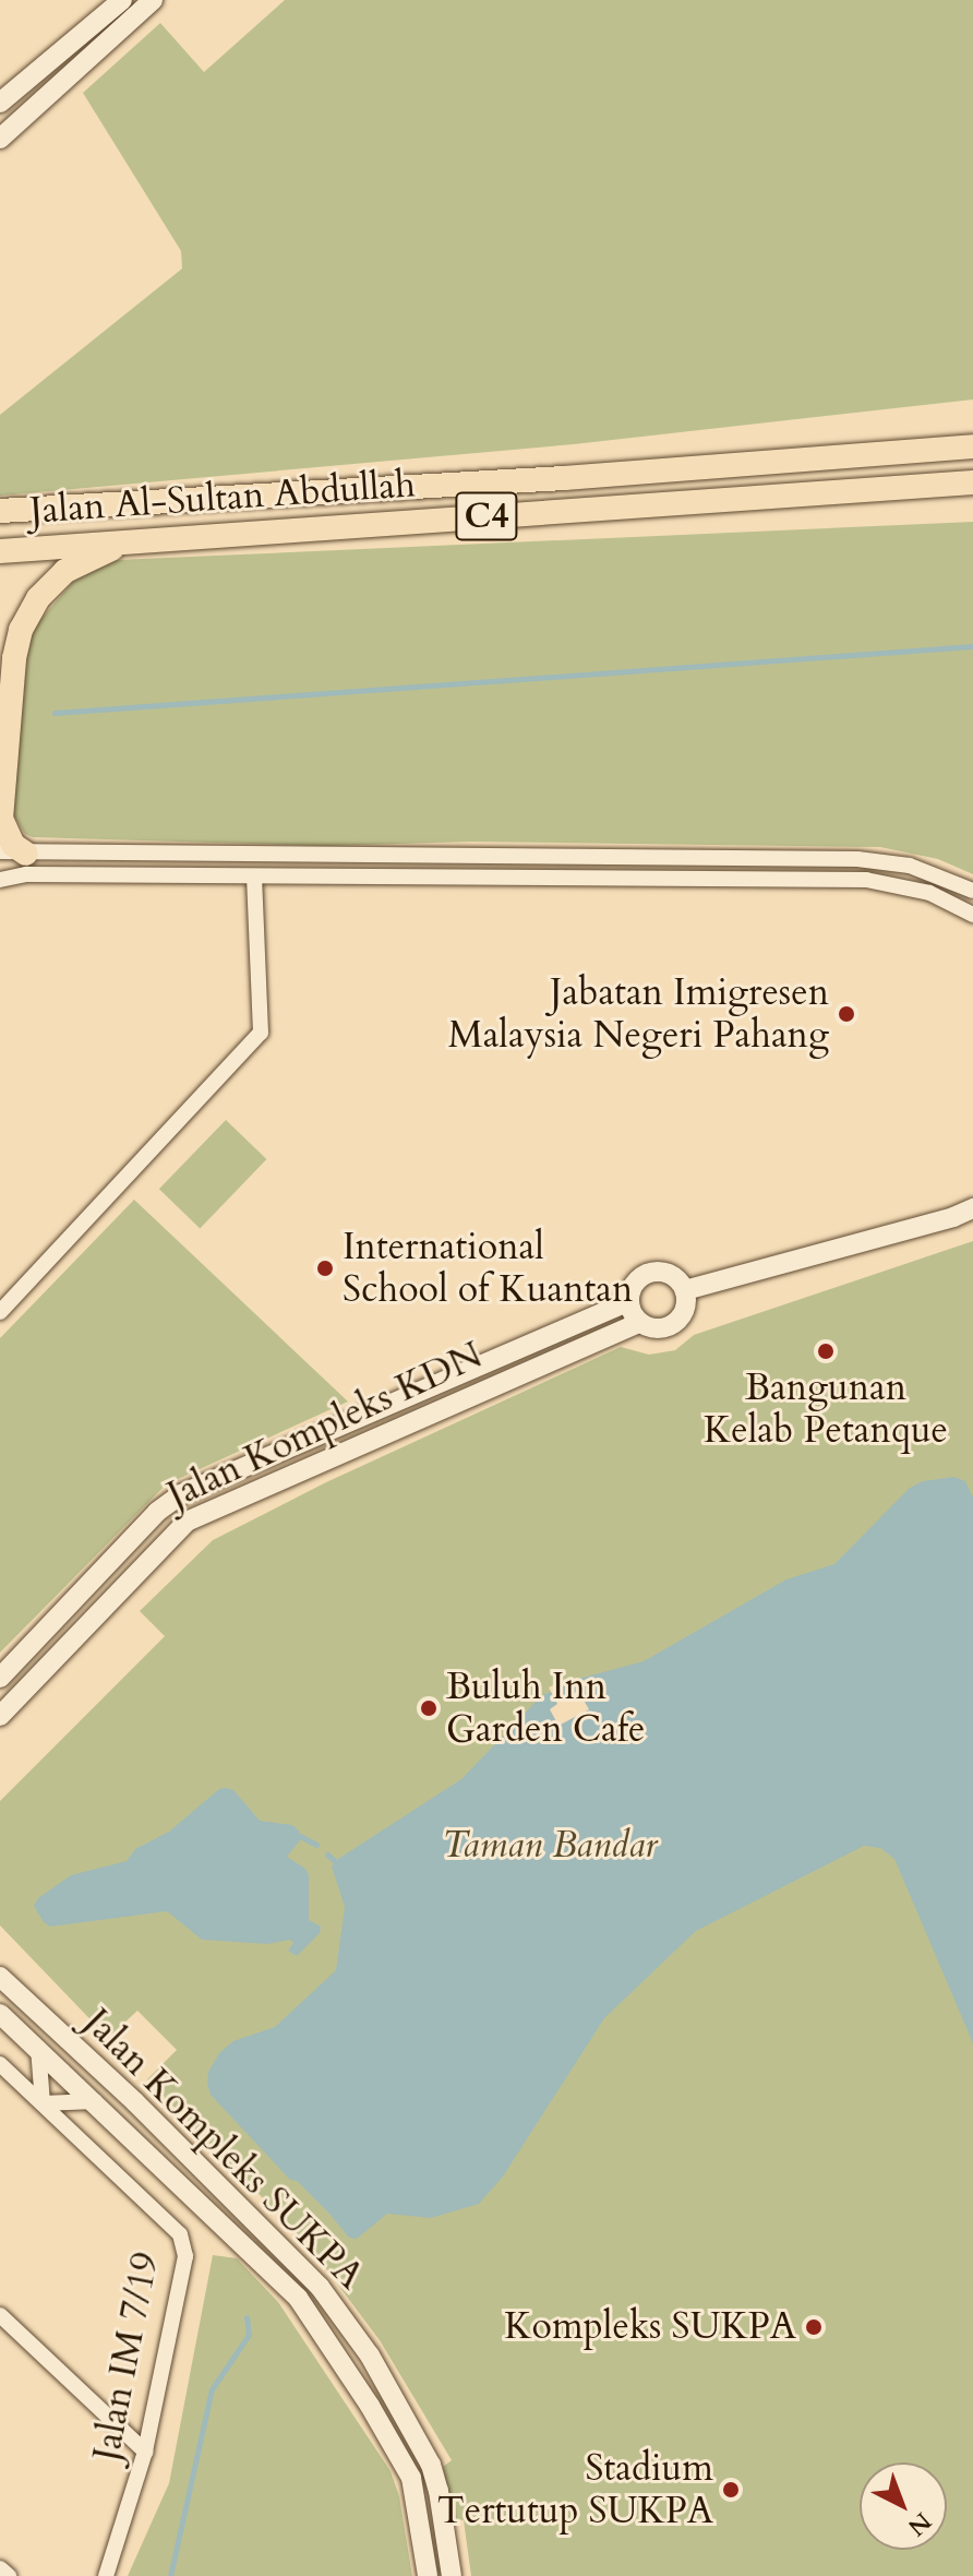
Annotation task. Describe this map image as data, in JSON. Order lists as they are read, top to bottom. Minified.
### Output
{"streets":{"main road":["Jalan Al-Sultan Abdullah","C4"],"street":["Jalan Kompleks KDN","Jalan Kompleks SUKPA","Jalan IM 7/19"]},"parks":["Taman Bandar"],"places":["Jabatan Imigresen Malaysia Negeri Pahang","International School of Kuantan","Bangunan Kelab Petanque","Buluh Inn Garden Cafe","Kompleks SUKPA","Stadium Tertutup SUKPA"],"north":"bottom right"}
